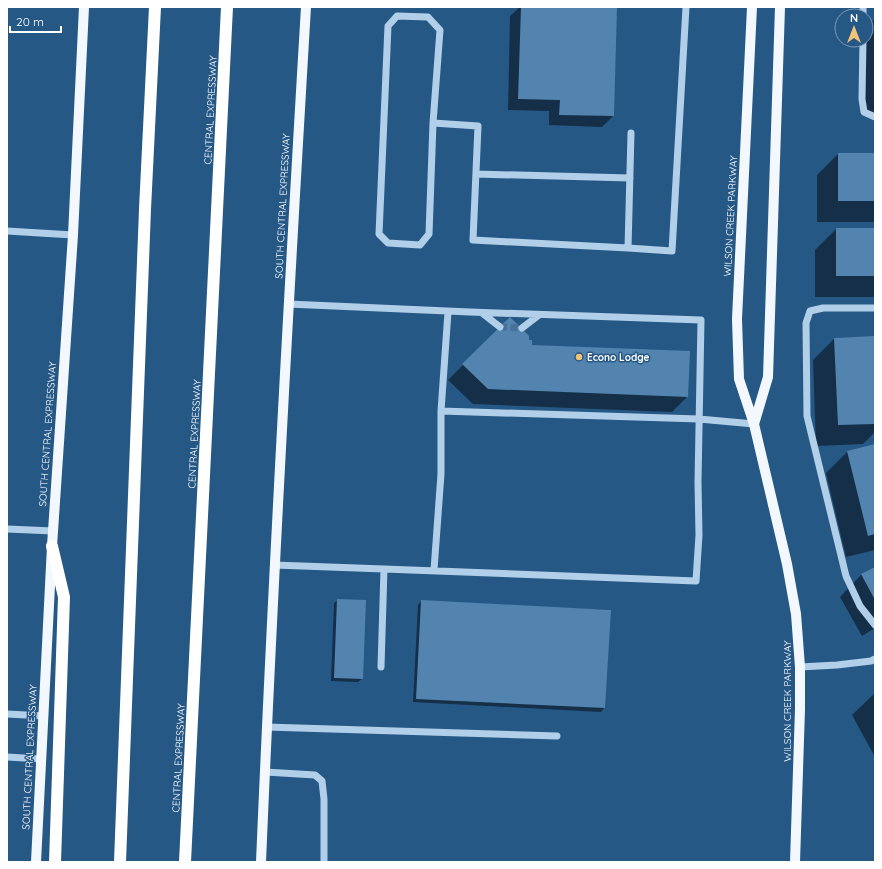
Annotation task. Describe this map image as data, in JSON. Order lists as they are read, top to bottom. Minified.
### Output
{"streets":{"highway":["CENTRAL EXPRESSWAY"],"main road":["SOUTH CENTRAL EXPRESSWAY","WILSON CREEK PARKWAY"]},"places":["Econo Lodge"],"scale_bar":"20 m","north":"top"}
